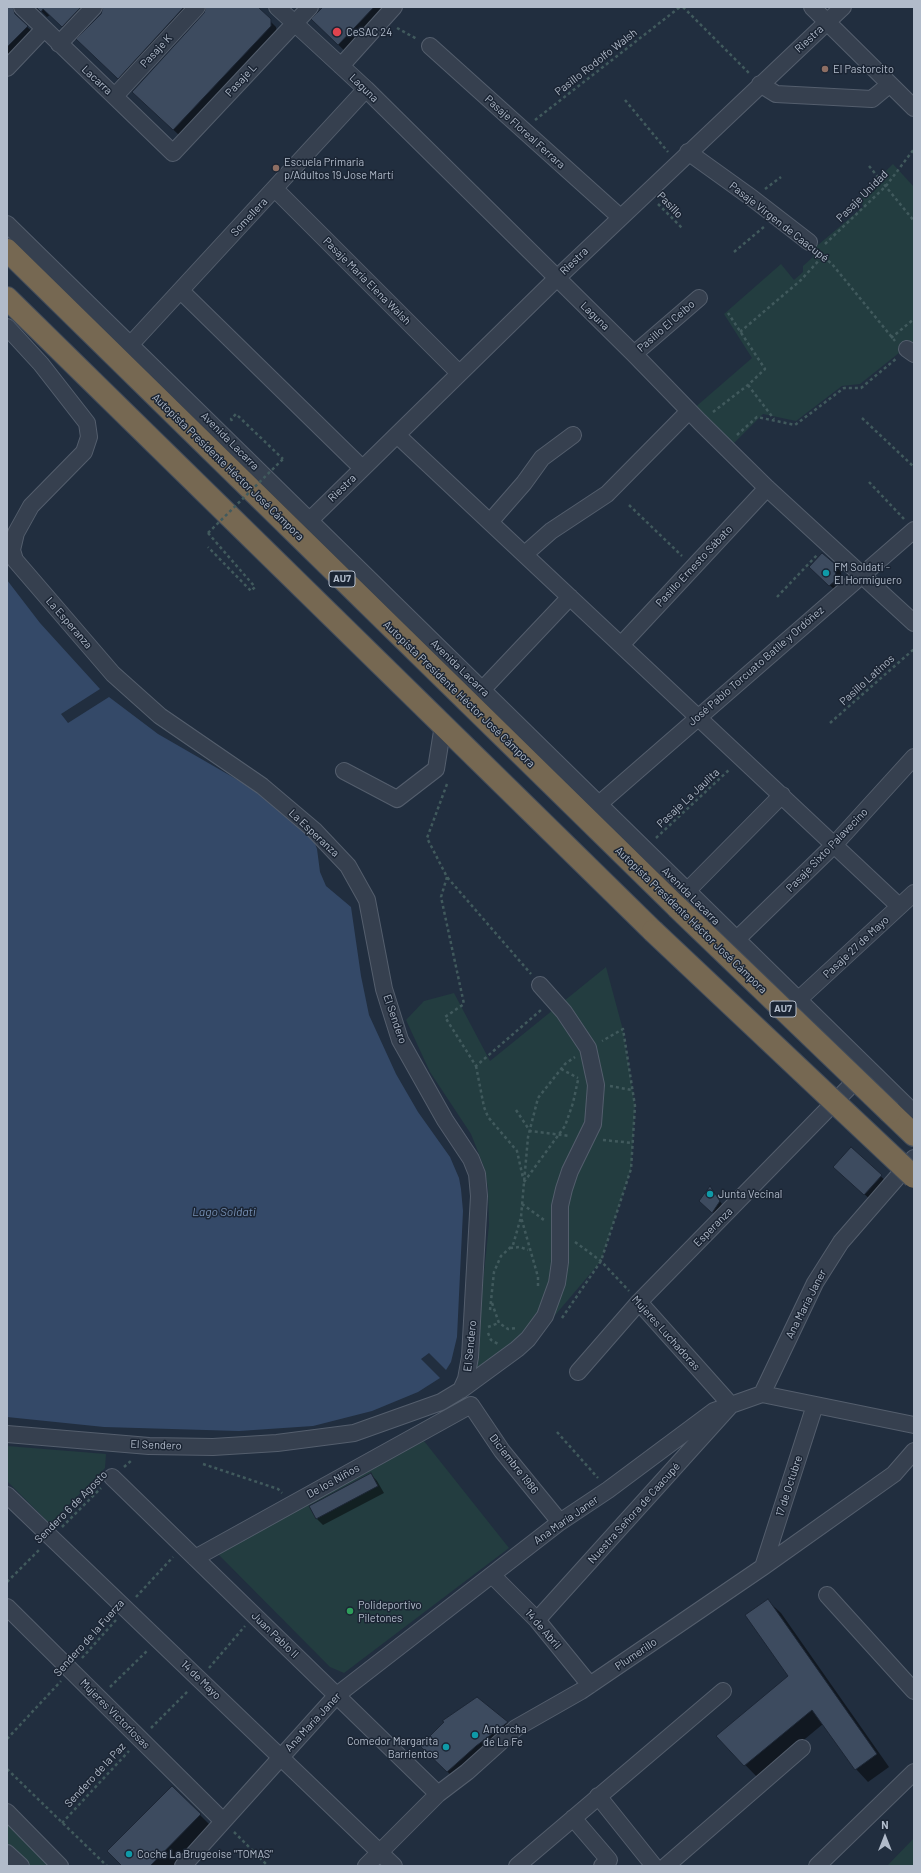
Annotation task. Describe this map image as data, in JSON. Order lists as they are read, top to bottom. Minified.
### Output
{"streets":{"highway":["Autopista Presidente Héctor José Cámpora","AU7"],"street":["Riestra","Pasaje K","Lacarra","Pasaje L","Laguna","Pasaje Floreal Ferrara","Somellera","Pasaje Virgen de Caacupé","Pasaje María Elena Walsh","Pasillo El Ceibo","Avenida Lacarra","Pasillo Ernesto Sábato","La Esperanza","José Pablo Torcuato Batlle y Ordóñez","Pasaje Sixto Palavecino","Pasaje 27 de Mayo","El Sendero","Esperanza","Ana María Janer","Mujeres Luchadoras","Diciembre 1986","De los Niños","17 de Octubre","Nuestra Señora de Caacupé","14 de Abril","Juan Pablo II","Plumerillo","14 de Mayo","Mujeres Victoriosas"],"path":["Pasillo Rodolfo Walsh","Pasaje Unidad","Pasillo","Pasillo Latinos","Pasaje La Jaulita","Sendero 6 de Agosto","Sendero de la Fuerza","Sendero de la Paz"]},"crossings":[["Riestra","Laguna"],["Riestra","Pasaje Floreal Ferrara"],["Riestra","Pasillo"],["Riestra","Pasaje Virgen de Caacupé"],["Riestra","Pasaje María Elena Walsh"],["Riestra","Avenida Lacarra"],["Pasaje K","Lacarra"],["Pasillo Rodolfo Walsh","Pasaje Floreal Ferrara"],["Lacarra","Pasaje L"],["Pasaje L","Laguna"],["Laguna","Somellera"],["Laguna","Pasillo El Ceibo"],["Laguna","Pasillo Ernesto Sábato"],["Laguna","José Pablo Torcuato Batlle y Ordóñez"],["Pasaje Unidad","Pasaje Virgen de Caacupé"],["Somellera","Pasaje María Elena Walsh"],["Somellera","Avenida Lacarra"],["Avenida Lacarra","Autopista Presidente Héctor José Cámpora"],["Avenida Lacarra","José Pablo Torcuato Batlle y Ordóñez"],["Avenida Lacarra","Pasaje La Jaulita"],["Avenida Lacarra","Pasaje Sixto Palavecino"],["Avenida Lacarra","Pasaje 27 de Mayo"],["Avenida Lacarra","Esperanza"],["La Esperanza","El Sendero"],["El Sendero","Sendero 6 de Agosto"],["Esperanza","Mujeres Luchadoras"],["Ana María Janer","Mujeres Luchadoras"],["Ana María Janer","Diciembre 1986"],["Ana María Janer","Nuestra Señora de Caacupé"],["Ana María Janer","14 de Abril"],["Ana María Janer","Juan Pablo II"],["Ana María Janer","14 de Mayo"],["Ana María Janer","Mujeres Victoriosas"],["Mujeres Luchadoras","Nuestra Señora de Caacupé"],["Diciembre 1986","De los Niños"],["De los Niños","Juan Pablo II"],["17 de Octubre","Plumerillo"],["Sendero 6 de Agosto","Juan Pablo II"],["Sendero 6 de Agosto","14 de Mayo"],["Nuestra Señora de Caacupé","14 de Abril"],["14 de Abril","Plumerillo"],["Juan Pablo II","Sendero de la Fuerza"],["Juan Pablo II","Plumerillo"],["Sendero de la Fuerza","14 de Mayo"],["Sendero de la Fuerza","Mujeres Victoriosas"],["Plumerillo","14 de Mayo"],["Mujeres Victoriosas","Sendero de la Paz"]],"water":["Lago Soldati"],"places":["CeSAC 24","El Pastorcito","Escuela Primaria p/Adultos 19 Jose Martí","FM Soldati - El Hormiguero","Junta Vecinal","Polideportivo Piletones","Antorcha de La Fe","Comedor Margarita Barrientos","Coche La Brugeoise ''TOMAS''"],"north":"top"}
